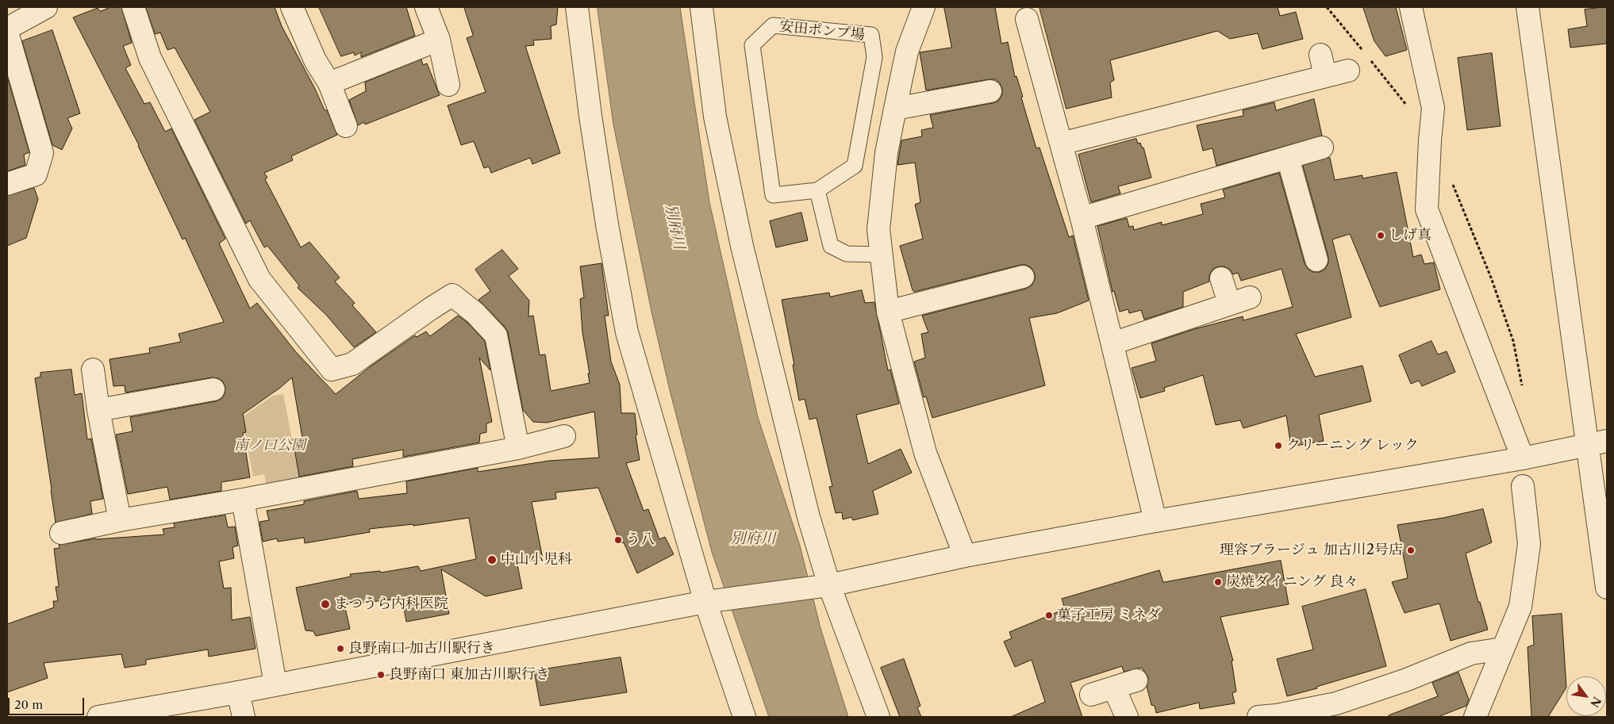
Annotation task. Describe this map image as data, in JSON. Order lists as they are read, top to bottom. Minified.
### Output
{"streets":{"lane":["安田ポンプ場"]},"water":["別府川"],"parks":["南ノ口公園"],"places":["しげ真","クリーニング レック","う八","理容ブラージュ 加古川2号店","中山小児科","炭焼ダイニング 良々","まつうら内科医院","菓子工房 ミネダ","良野南口 加古川駅行き","良野南口 東加古川駅行き"],"scale_bar":"20 m","north":"bottom right"}
